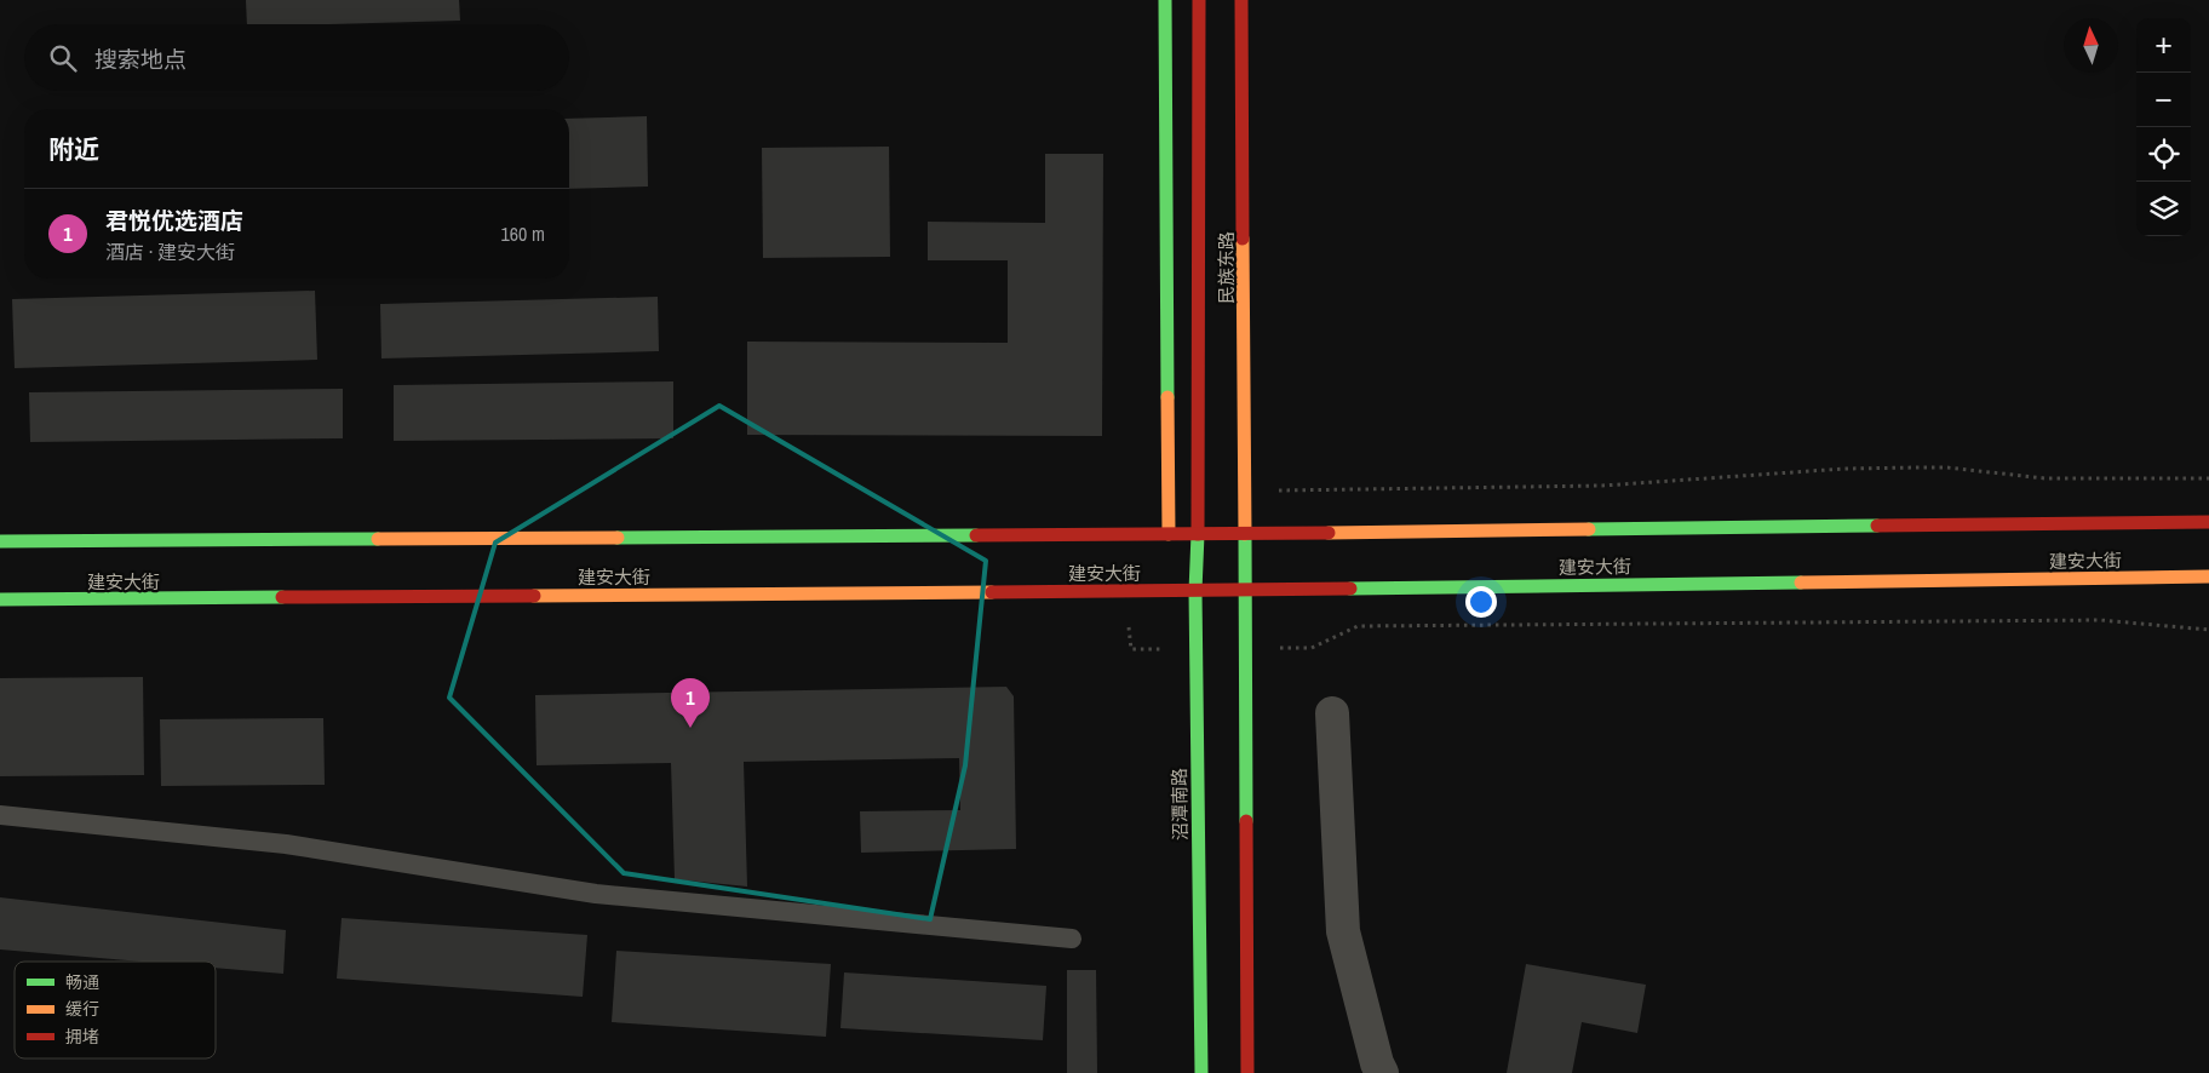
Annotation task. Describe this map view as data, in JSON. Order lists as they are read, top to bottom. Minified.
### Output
{"streets":{"main road":["民族东路","建安大街","沼潭南路"]},"crossings":[["民族东路","建安大街"],["民族东路","沼潭南路"],["建安大街","沼潭南路"]],"legend":["畅通","缓行","拥堵"],"north":"top","page":{"map_buttons":["+","−"],"search":"搜索地点","heading":"附近","list":[{"mark":"1","name":"君悦优选酒店","note":"酒店 · 建安大街","value":"160 m"}],"pins":"1"}}
